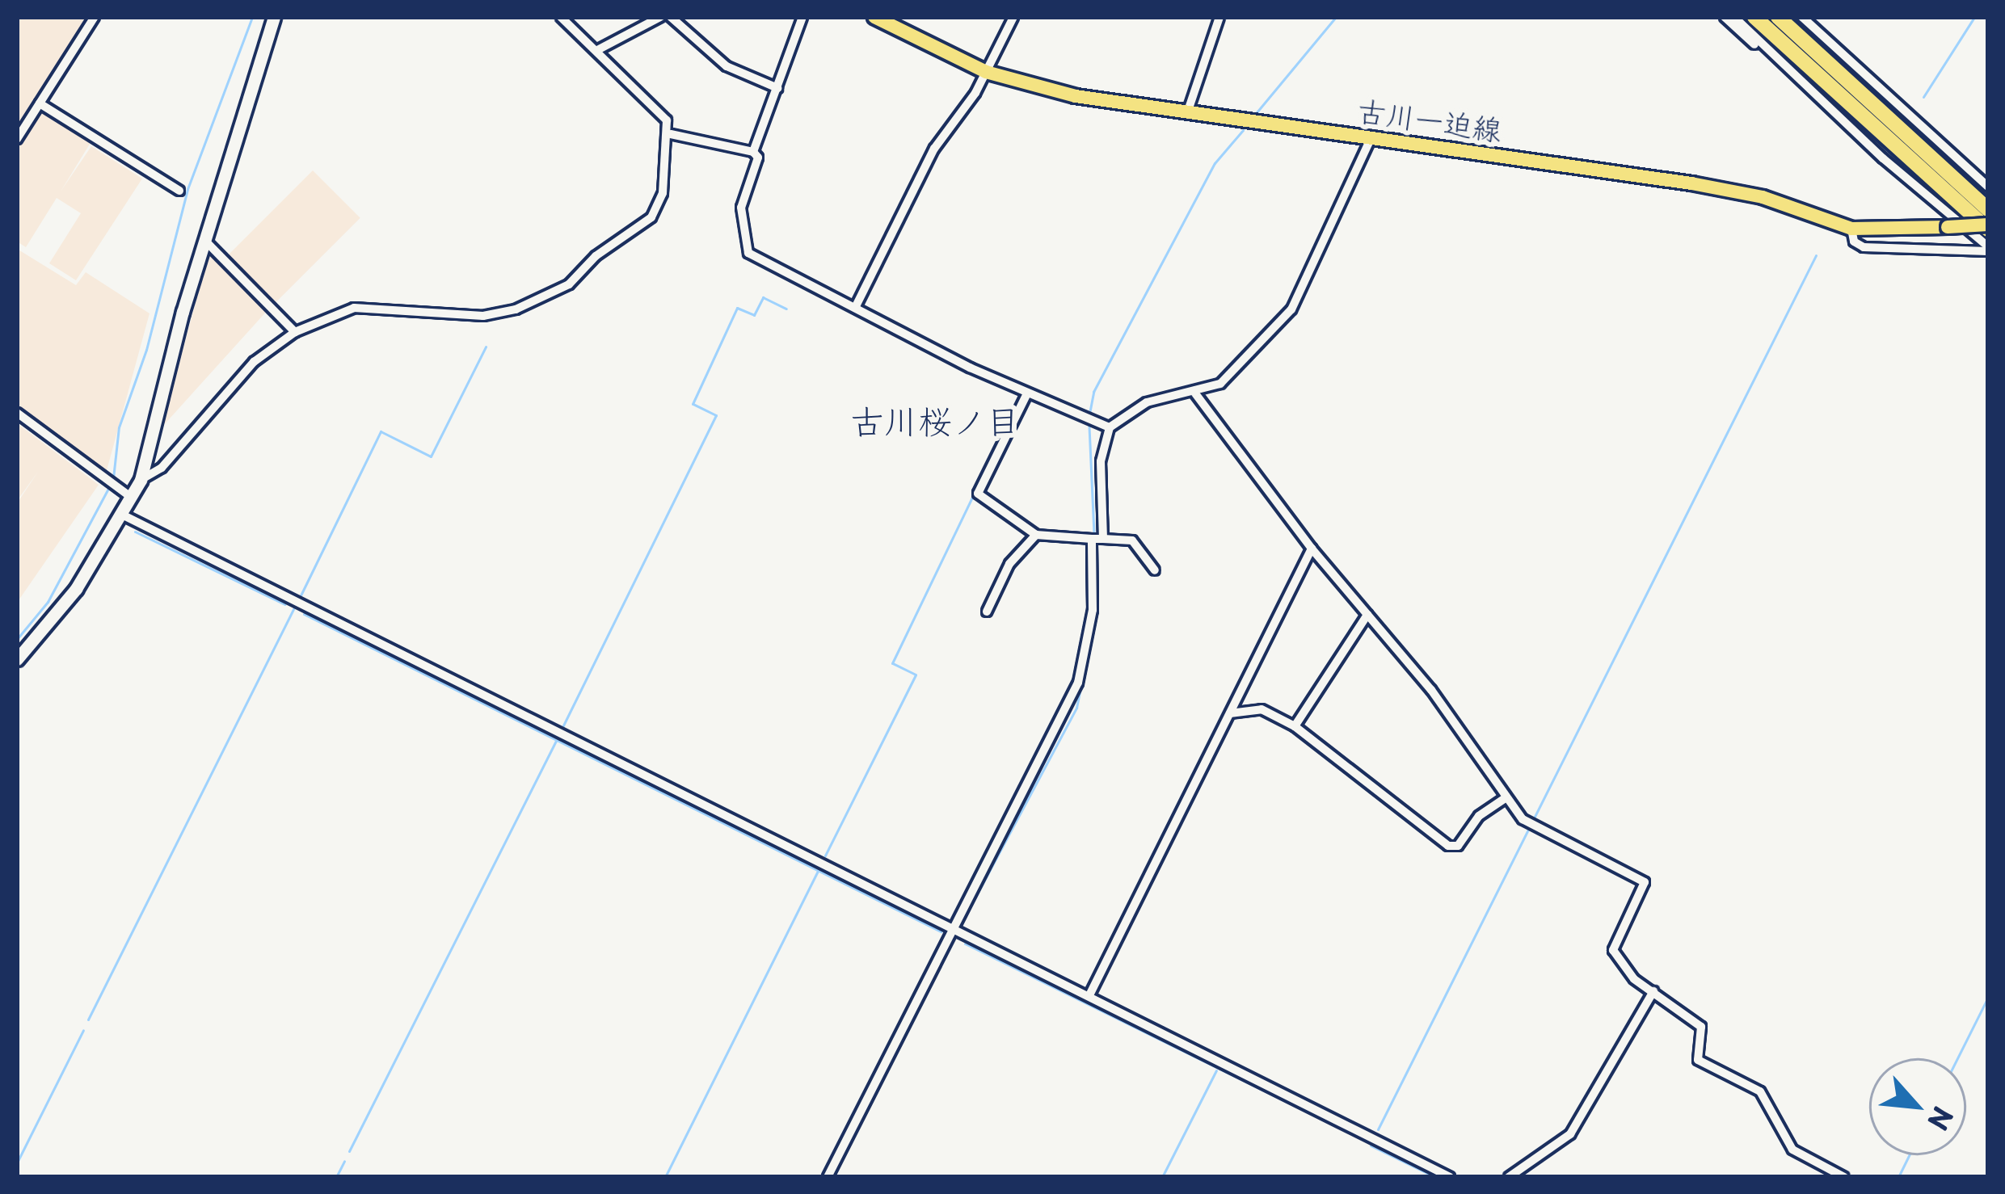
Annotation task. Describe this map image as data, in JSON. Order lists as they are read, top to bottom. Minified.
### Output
{"streets":{"main road":["古川一迫線"]},"districts":["古川桜ノ目"],"north":"bottom right"}
